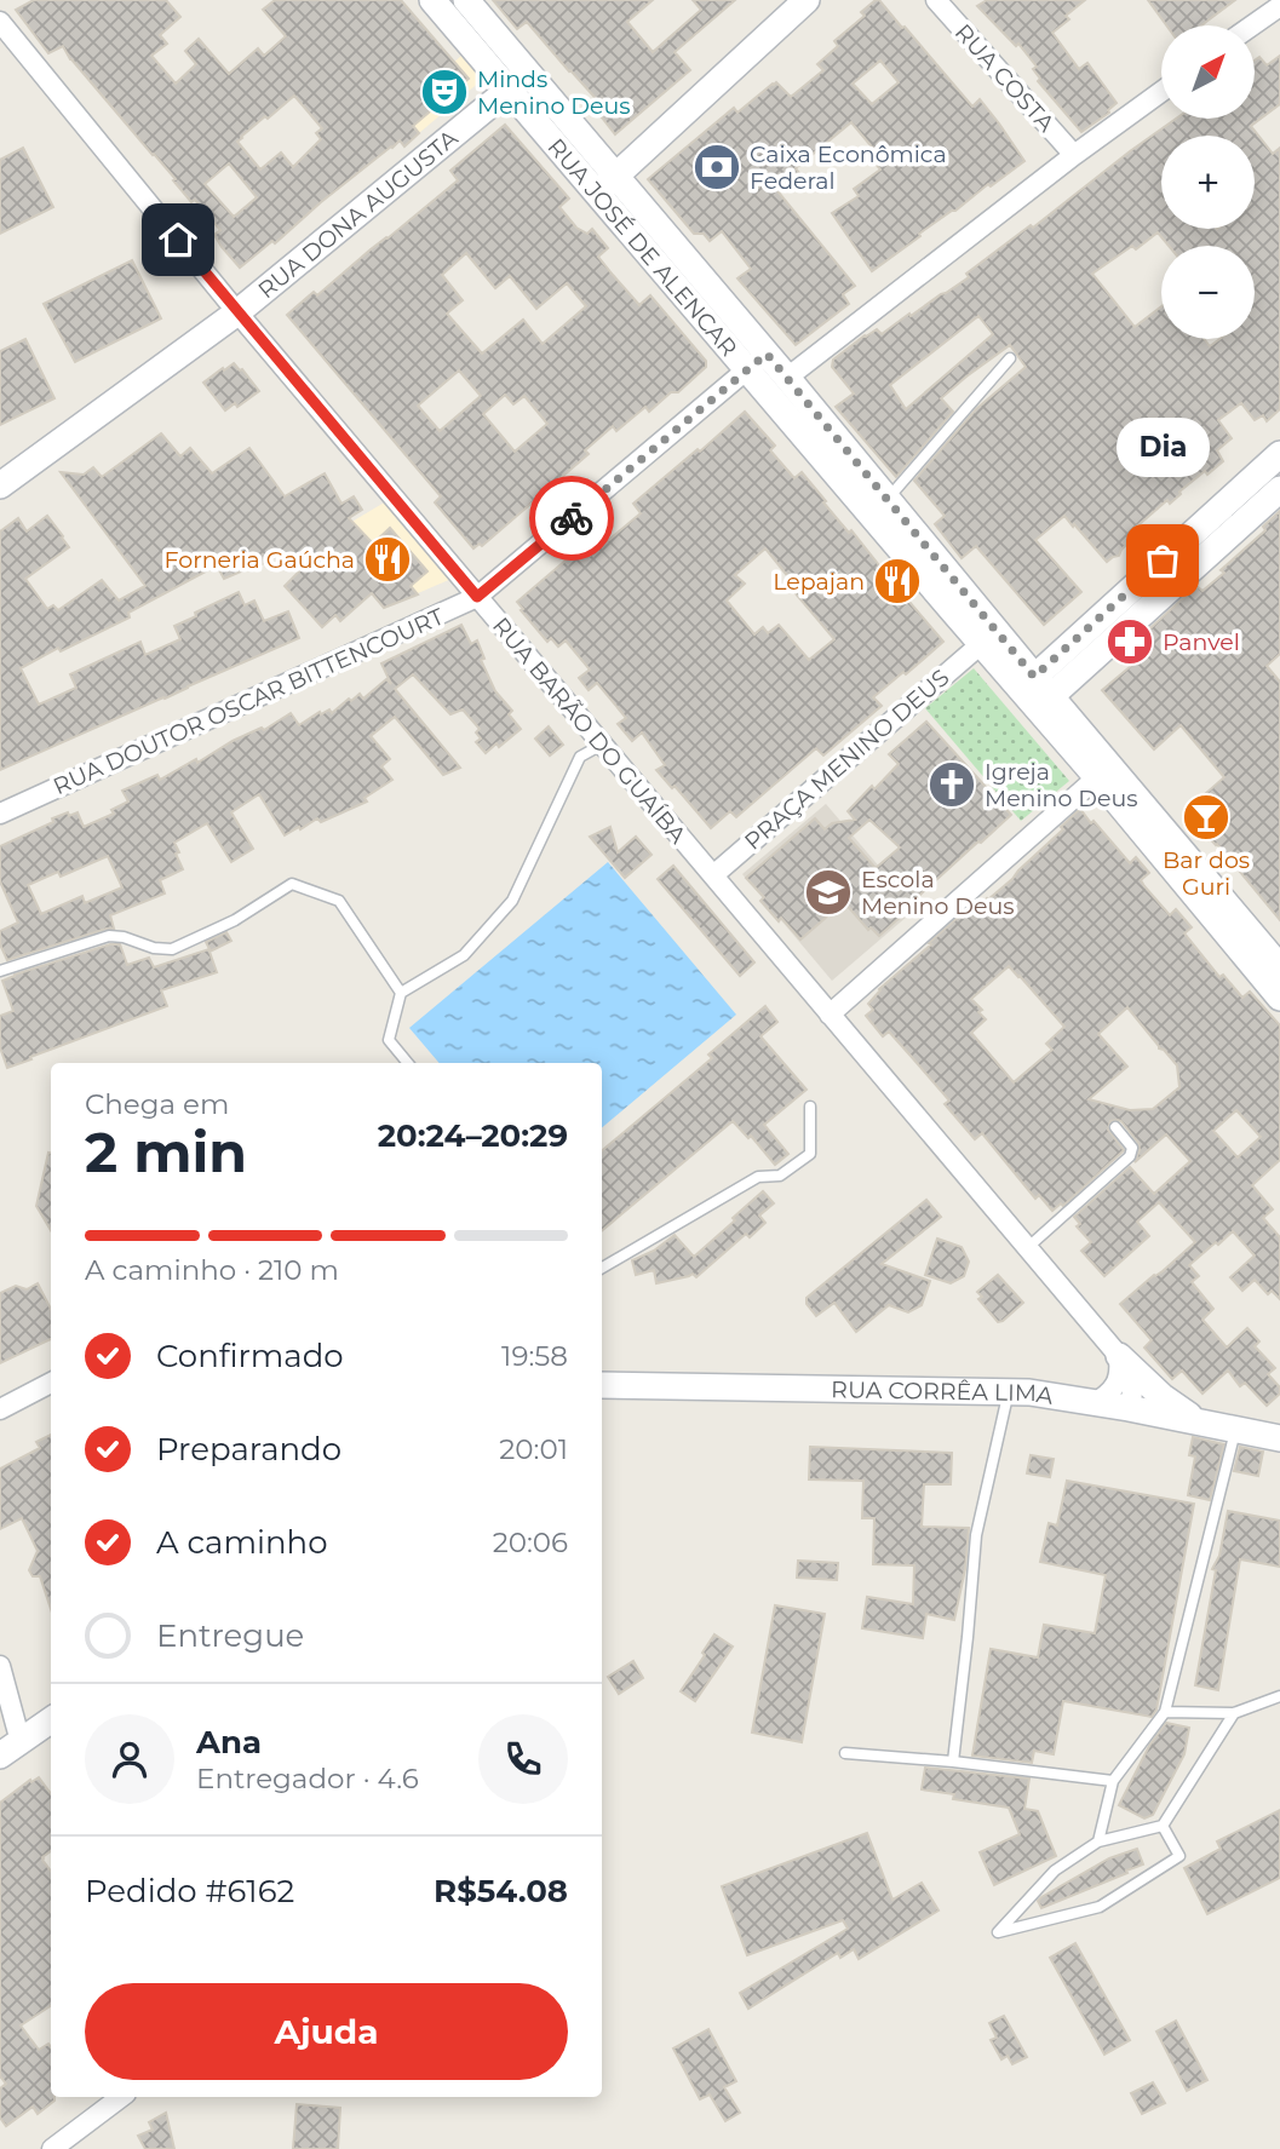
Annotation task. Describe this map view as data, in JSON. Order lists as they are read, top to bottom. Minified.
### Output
{"streets":{"main road":["RUA DONA AUGUSTA","RUA JOSÉ DE ALENCAR","RUA CORRÊA LIMA"],"street":["RUA COSTA","RUA DOUTOR OSCAR BITTENCOURT","RUA BARÃO DO GUAÍBA","PRAÇA MENINO DEUS"]},"crossings":[["RUA DONA AUGUSTA","RUA JOSÉ DE ALENCAR"],["RUA DONA AUGUSTA","RUA BARÃO DO GUAÍBA"],["RUA JOSÉ DE ALENCAR","RUA DOUTOR OSCAR BITTENCOURT"],["RUA JOSÉ DE ALENCAR","PRAÇA MENINO DEUS"],["RUA DOUTOR OSCAR BITTENCOURT","RUA BARÃO DO GUAÍBA"],["RUA BARÃO DO GUAÍBA","PRAÇA MENINO DEUS"],["RUA BARÃO DO GUAÍBA","RUA CORRÊA LIMA"]],"places":{"theatre":["Minds Menino Deus"],"bank":["Caixa Econômica Federal"],"restaurant":["Forneria Gaúcha","Lepajan"],"other":["Dia"],"pharmacy":["Panvel"],"church":["Igreja Menino Deus"],"bar":["Bar dos Guri"],"school or university":["Escola Menino Deus"]},"north":"top right","page":{"map_buttons":["+","−"],"bubble":"Dia","heading":["2 min","Chega em","20:24–20:29"],"panel":["Ana","Entregador · 4.6","Pedido #6162","R$54.08"],"bar":"A caminho · 210 m","list":[["Confirmado","19:58"],["Preparando","20:01"],["A caminho","20:06"],"Entregue"],"buttons":"Ajuda"}}
